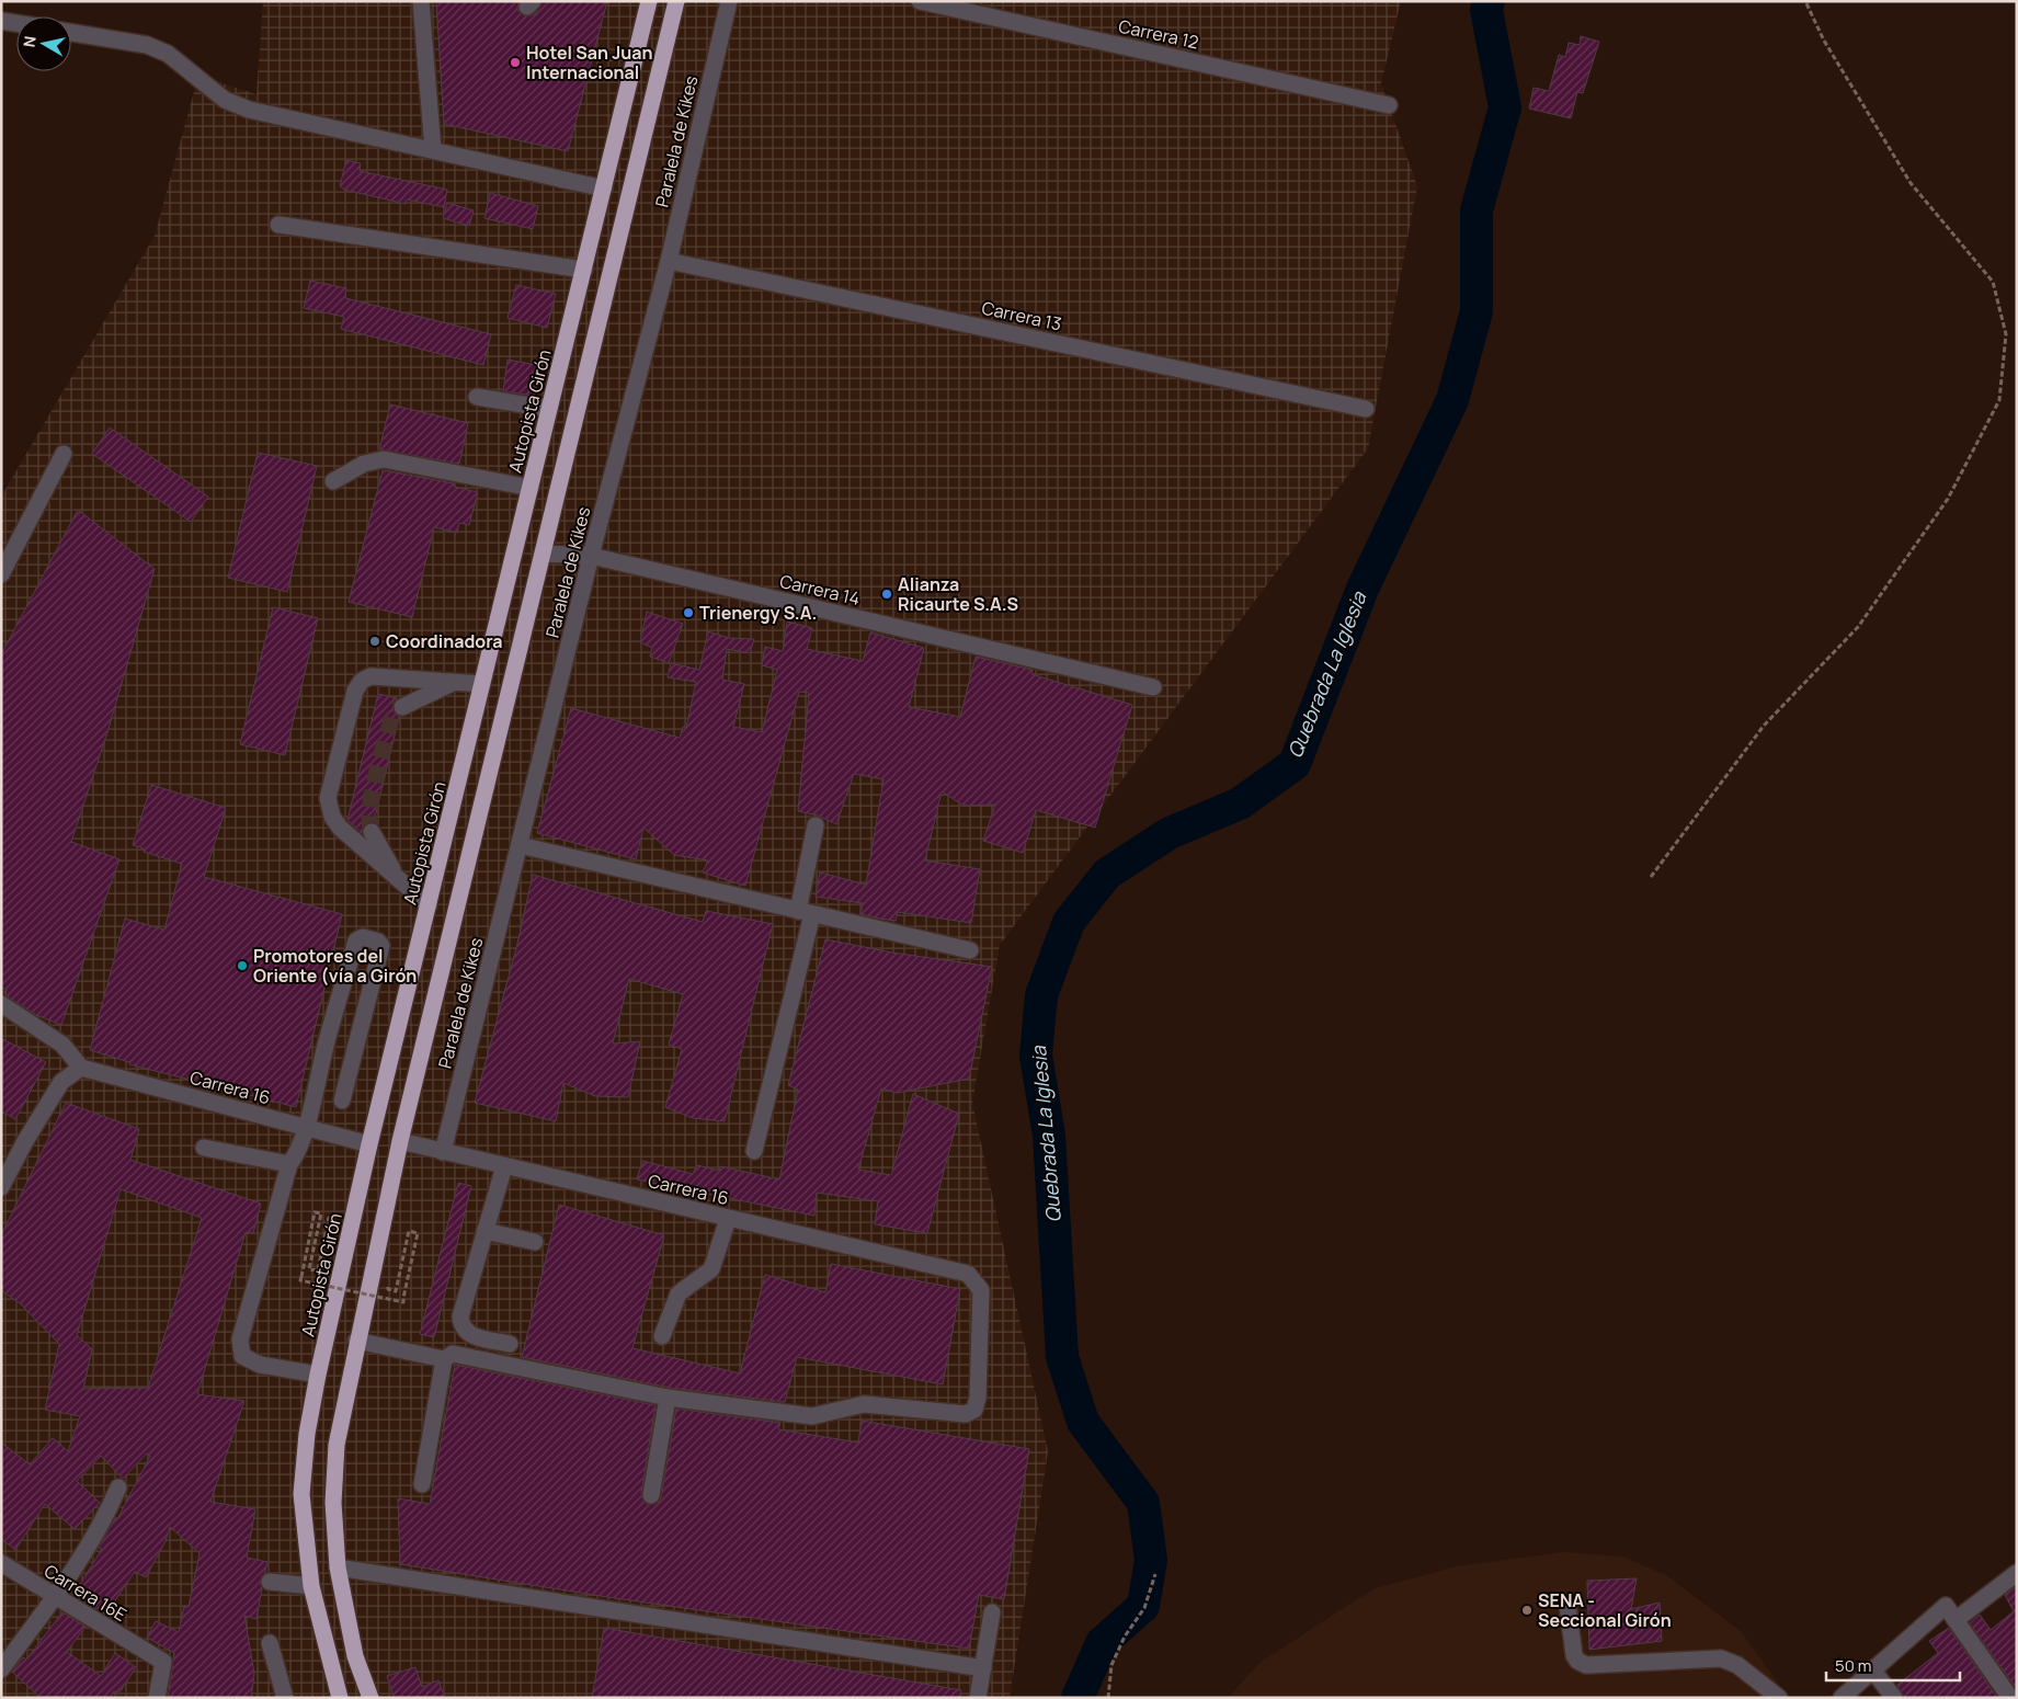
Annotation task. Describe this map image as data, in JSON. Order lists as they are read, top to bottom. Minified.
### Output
{"streets":{"highway":["Autopista Girón"],"street":["Carrera 12","Paralela de Kikes","Carrera 13","Carrera 14","Carrera 16","Carrera 16E"]},"crossings":[["Paralela de Kikes","Carrera 13"],["Paralela de Kikes","Carrera 14"],["Paralela de Kikes","Carrera 16"],["Autopista Girón","Carrera 16"]],"water":["Quebrada La Iglesia"],"places":["Hotel San Juan Internacional","Alianza Ricaurte S.A.S","Trienergy S.A.","Coordinadora","Promotores del Oriente (vía a Girón","SENA - Seccional Girón"],"scale_bar":"50 m","north":"left"}
